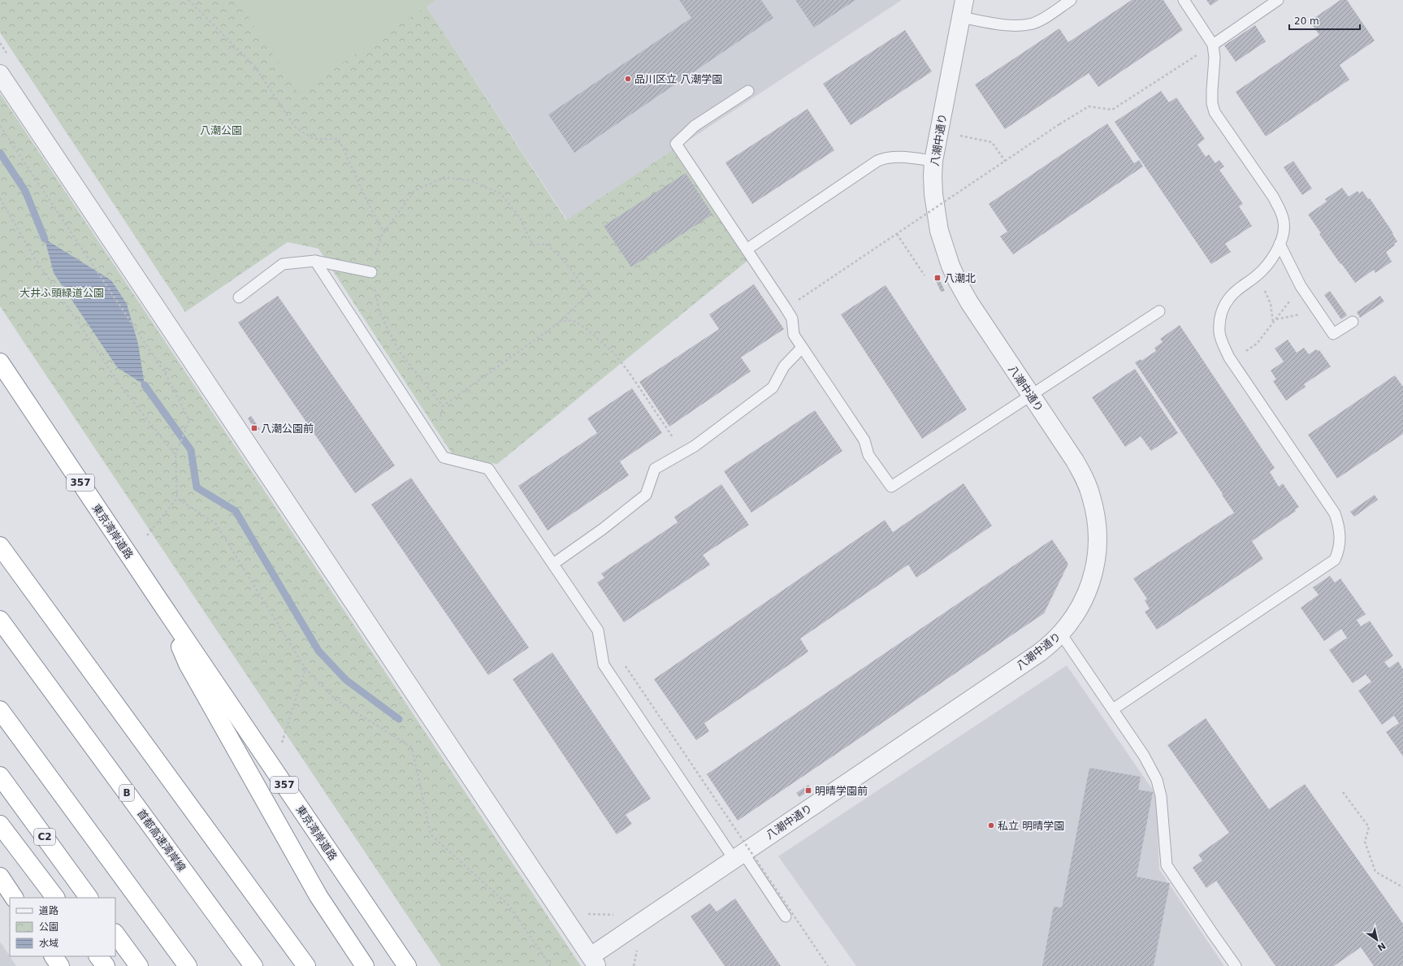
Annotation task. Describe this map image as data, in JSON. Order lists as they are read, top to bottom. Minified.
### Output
{"streets":{"highway":["357","東京湾岸道路","B","C2","首都高速湾岸線"],"street":["八潮中通り"]},"parks":["八潮公園","大井ふ頭緑道公園"],"places":{"other":["品川区立 八潮学園","私立 明晴学園"],"transit":["八潮北","八潮公園前","明晴学園前"]},"legend":["道路","公園","水域"],"scale_bar":"20 m","north":"bottom right"}
